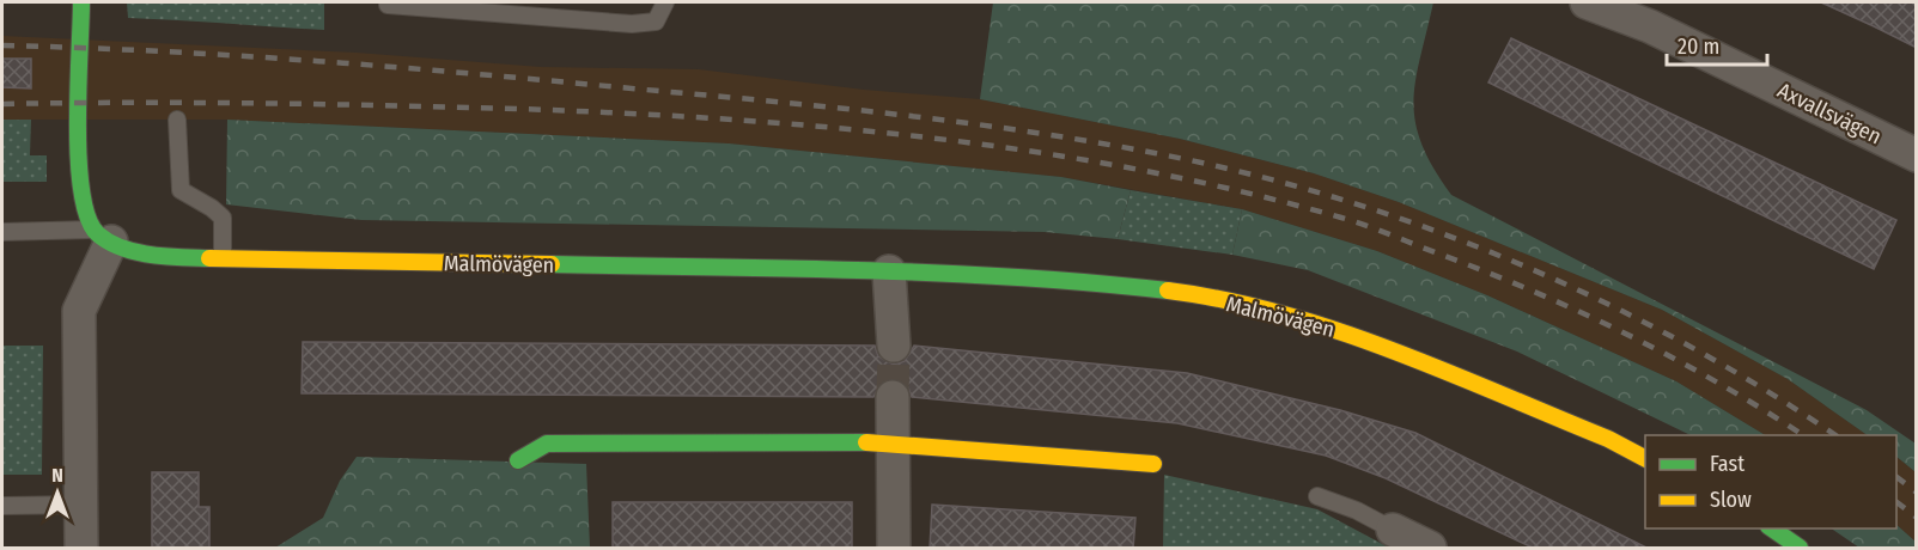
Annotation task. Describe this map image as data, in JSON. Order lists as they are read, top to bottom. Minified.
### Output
{"streets":{"street":["Axvallsvägen","Malmövägen"]},"legend":["Fast","Slow"],"scale_bar":"20 m","north":"top"}
